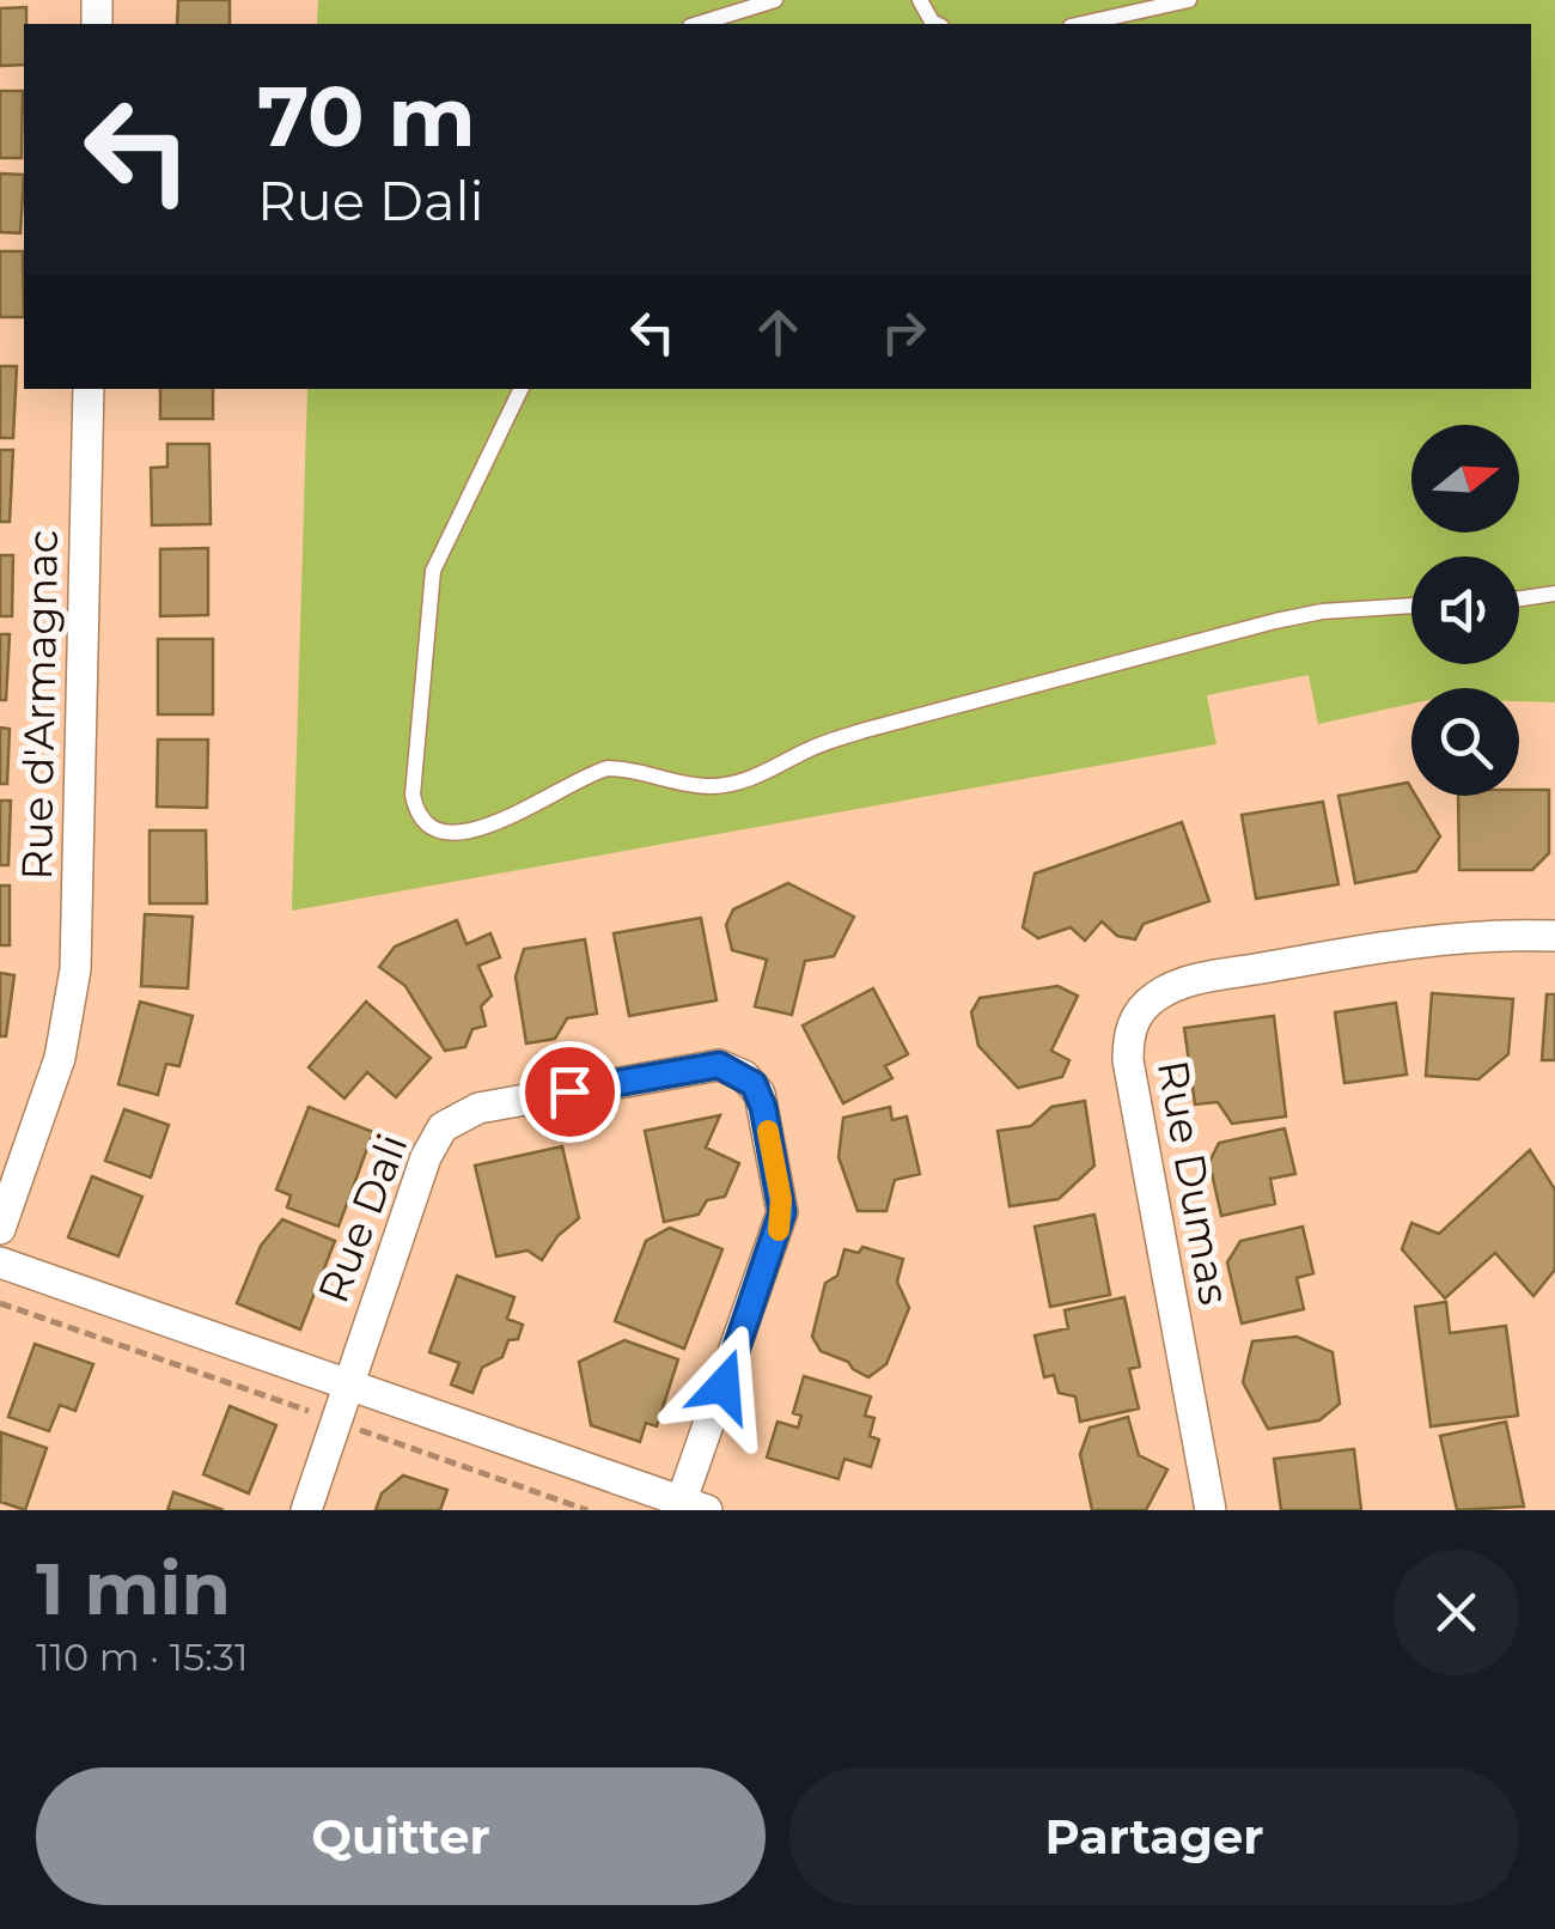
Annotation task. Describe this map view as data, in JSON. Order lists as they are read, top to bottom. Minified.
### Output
{"streets":{"street":["Rue d'Armagnac","Rue Dumas","Rue Dali"]},"north":"right","page":{"turn":["70 m","Rue Dali"],"heading":["1 min","110 m · 15:31"],"buttons":["Quitter","Partager"]}}
